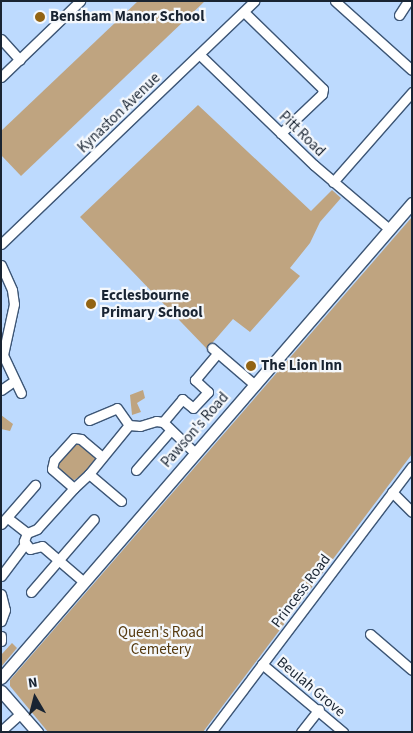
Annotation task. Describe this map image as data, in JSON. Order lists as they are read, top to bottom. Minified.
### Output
{"streets":{"street":["Kynaston Avenue","Pitt Road","Pawson's Road","Princess Road","Beulah Grove"]},"crossings":[["Kynaston Avenue","Pitt Road"],["Pitt Road","Pawson's Road"],["Princess Road","Beulah Grove"]],"parks":["Queen's Road Cemetery"],"places":["Bensham Manor School","Ecclesbourne Primary School","The Lion Inn"],"north":"top"}
